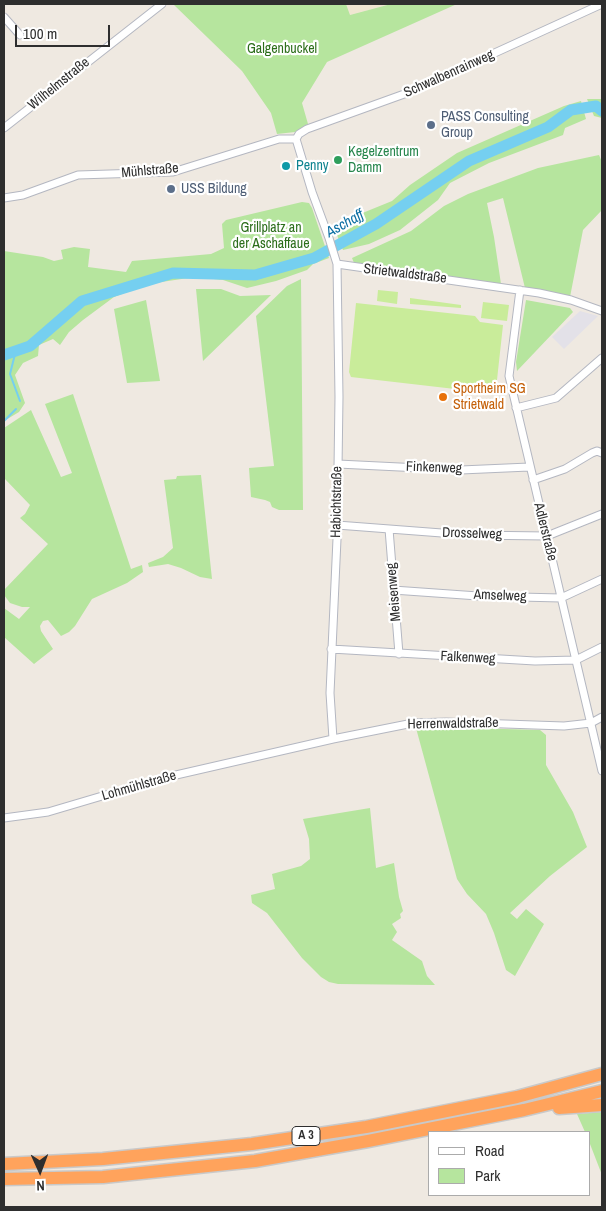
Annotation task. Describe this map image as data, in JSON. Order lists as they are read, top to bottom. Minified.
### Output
{"streets":{"highway":["A 3"],"street":["Schwalbenrainweg","Wilhelmstraße","Mühlstraße","Strietwaldstraße","Finkenweg","Habichtstraße","Adlerstraße","Drosselweg","Meisenweg","Amselweg","Falkenweg","Herrenwaldstraße","Lohmühlstraße"]},"crossings":[["Schwalbenrainweg","Mühlstraße"],["Strietwaldstraße","Habichtstraße"],["Strietwaldstraße","Adlerstraße"],["Finkenweg","Habichtstraße"],["Finkenweg","Adlerstraße"],["Habichtstraße","Drosselweg"],["Habichtstraße","Falkenweg"],["Habichtstraße","Herrenwaldstraße"],["Adlerstraße","Drosselweg"],["Adlerstraße","Amselweg"],["Adlerstraße","Falkenweg"],["Adlerstraße","Herrenwaldstraße"],["Drosselweg","Meisenweg"],["Meisenweg","Amselweg"],["Meisenweg","Falkenweg"],["Herrenwaldstraße","Lohmühlstraße"]],"water":["Aschaff"],"parks":["Galgenbuckel","Grillplatz an der Aschaffaue"],"places":["PASS Consulting Group","Kegelzentrum Damm","Penny","USS Bildung","Sportheim SG Strietwald"],"legend":["Road","Park"],"scale_bar":"100 m","north":"bottom"}
